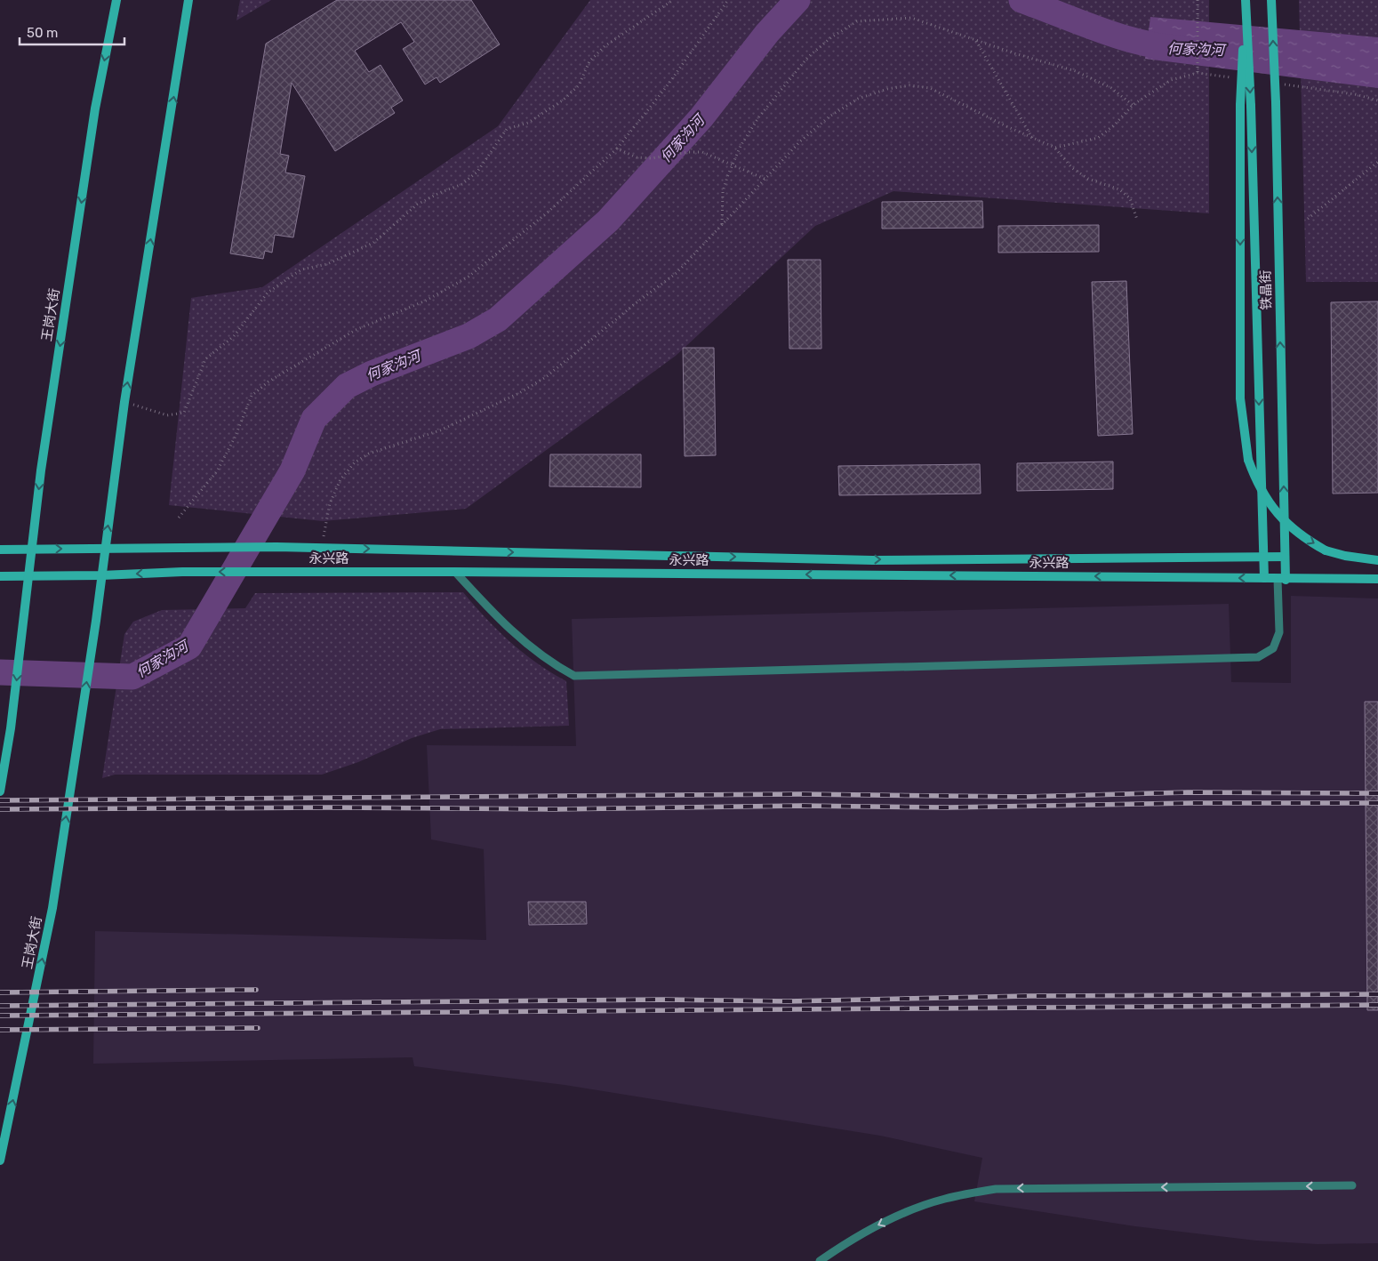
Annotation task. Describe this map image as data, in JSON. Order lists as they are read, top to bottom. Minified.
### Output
{"streets":{"main road":["铁晶街","王岗大街","永兴路"]},"crossings":[["铁晶街","永兴路"],["王岗大街","永兴路"]],"water":["何家沟河"],"scale_bar":"50 m"}
